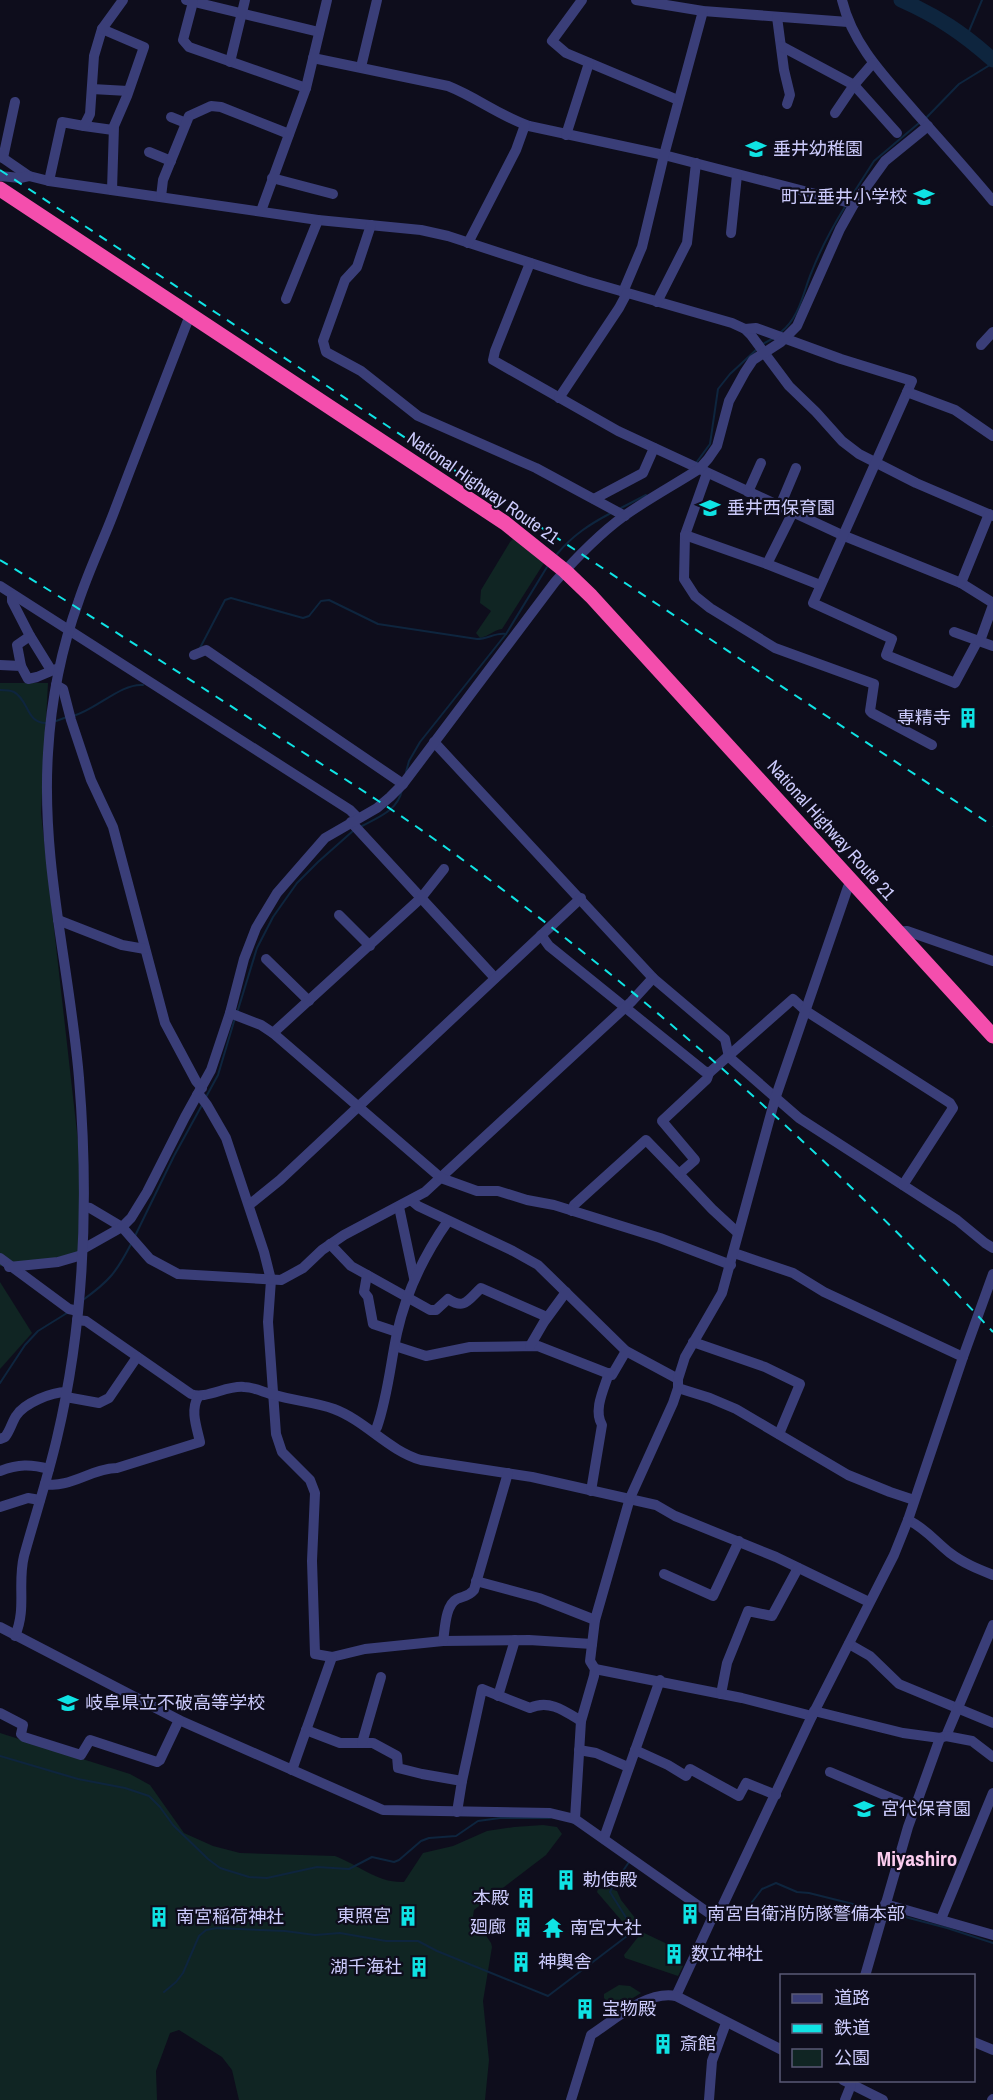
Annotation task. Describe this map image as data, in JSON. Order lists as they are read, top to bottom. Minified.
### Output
{"streets":{"highway":["National Highway Route 21"]},"districts":["Miyashiro"],"places":{"school or university":["垂井幼稚園","町立垂井小学校","垂井西保育園","岐阜県立不破高等学校","宮代保育園"],"building":["専精寺","勅使殿","本殿","南宮自衛消防隊警備本部","東照宮","南宮稲荷神社","廻廊","数立神社","神輿舎","湖千海社","宝物殿","斎館"],"temple":["南宮大社"]},"legend":["道路","鉄道","公園"]}
